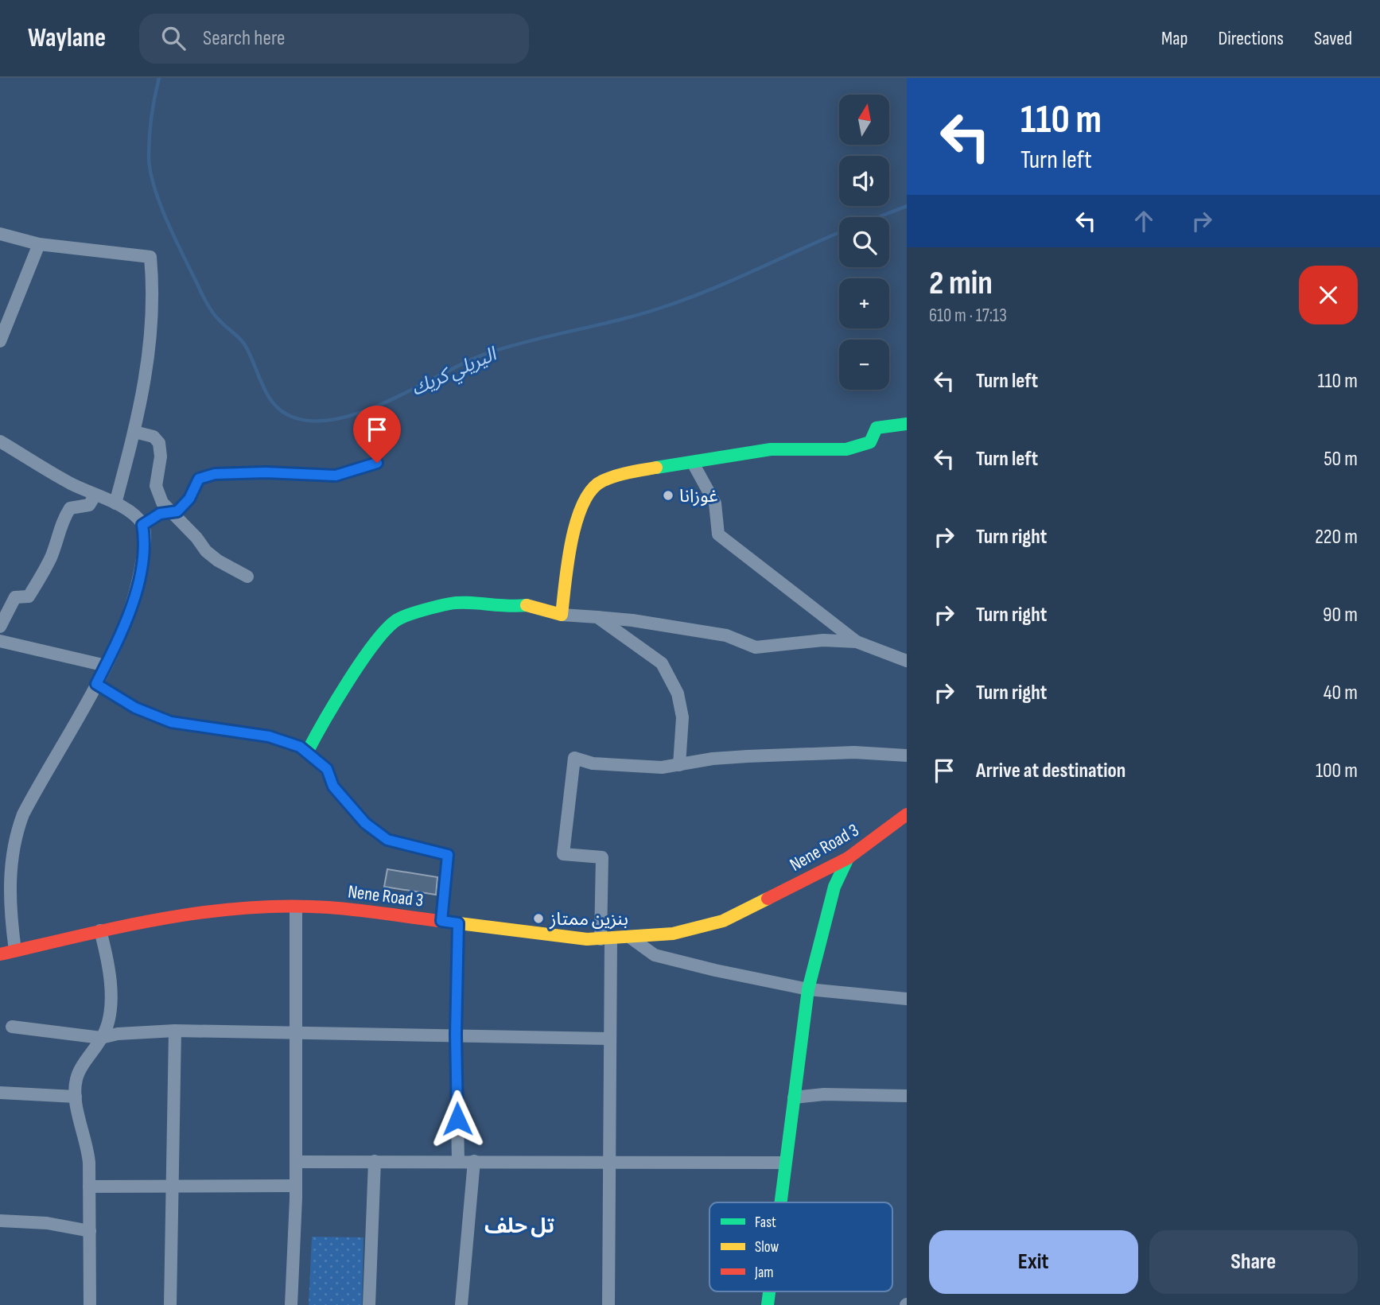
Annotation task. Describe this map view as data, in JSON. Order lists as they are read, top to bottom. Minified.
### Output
{"streets":{"street":["Nene Road 3"]},"districts":["تل حلف"],"water":["اليريلي كريك"],"places":["غوزانا","بنزين ممتاز"],"legend":["Fast","Slow","Jam"],"north":"top","page":{"header":"Waylane","search":"Search here","nav":["Map","Directions","Saved"],"turn":["110 m","Turn left"],"map_buttons":["+","−"],"heading":["2 min","610 m · 17:13"],"list":[{"name":"Turn left","value":"110 m"},{"name":"Turn left","value":"50 m"},{"name":"Turn right","value":"220 m"},{"name":"Turn right","value":"90 m"},{"name":"Turn right","value":"40 m"},{"name":"Arrive at destination","value":"100 m"}],"buttons":["Exit","Share"]}}
